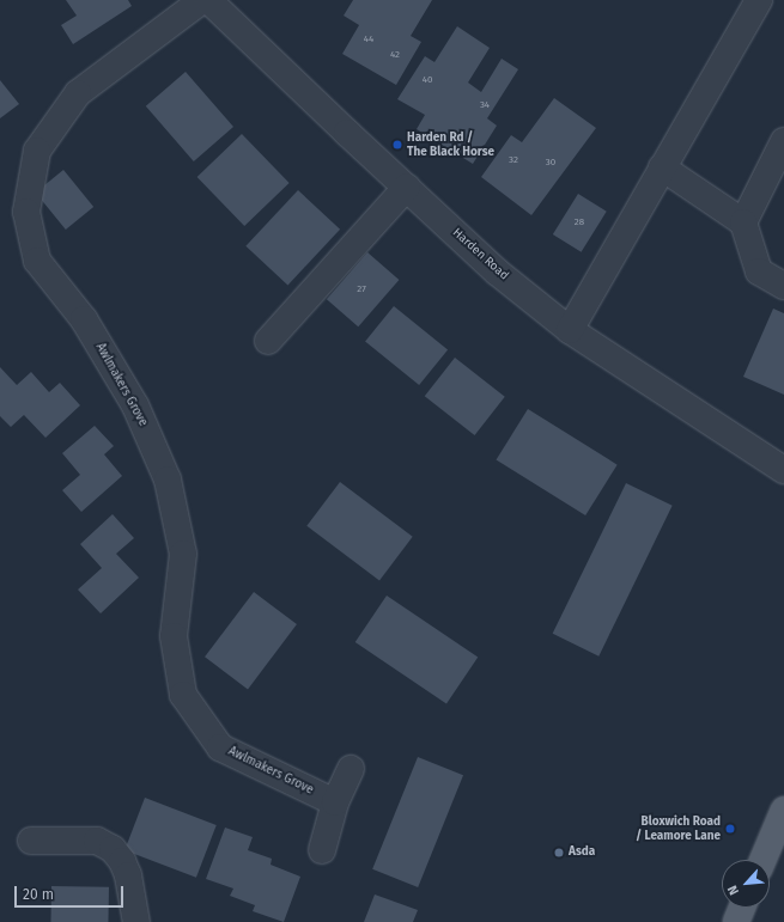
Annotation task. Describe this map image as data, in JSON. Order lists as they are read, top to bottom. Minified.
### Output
{"streets":{"street":["Harden Road","Awlmakers Grove"]},"places":["Harden Rd / The Black Horse","Bloxwich Road / Leamore Lane","Asda"],"house_numbers":["44","42","40","34","32","30","28","27"],"scale_bar":"20 m","north":"bottom left"}
